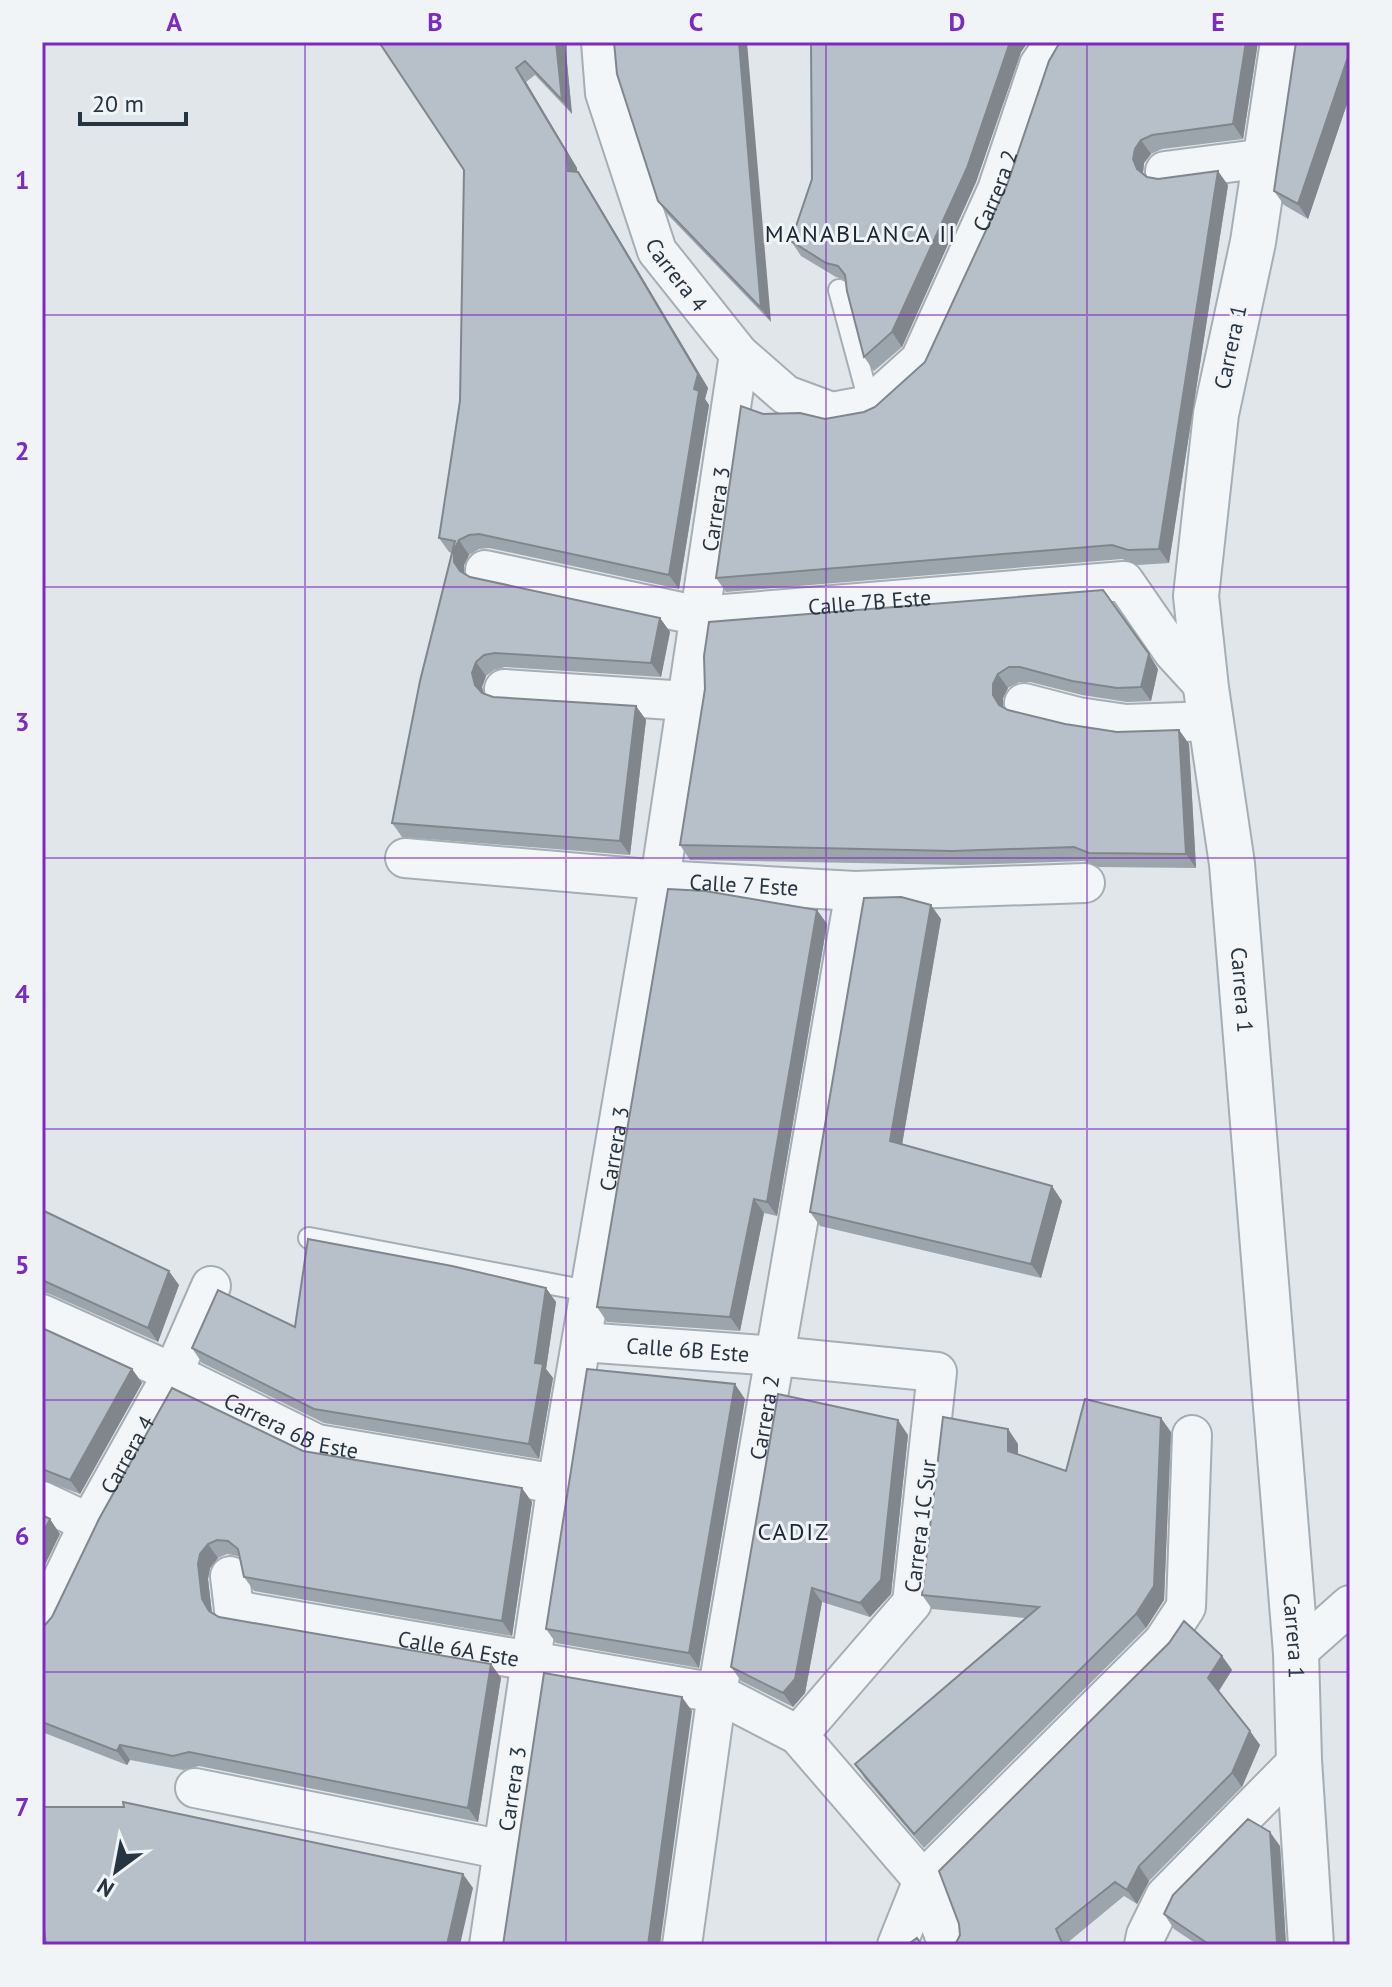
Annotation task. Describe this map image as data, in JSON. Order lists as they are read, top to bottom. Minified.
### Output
{"streets":{"street":["Carrera 2","Carrera 4","Carrera 1","Carrera 3","Calle 7B Este","Calle 7 Este","Calle 6B Este","Carrera 6B Este","Carrera 1C Sur","Calle 6A Este"]},"crossings":[["Carrera 2","Carrera 4"],["Carrera 2","Calle 7 Este"],["Carrera 2","Calle 6B Este"],["Carrera 2","Calle 6A Este"],["Carrera 4","Carrera 3"],["Carrera 4","Carrera 6B Este"],["Carrera 1","Calle 7B Este"],["Carrera 3","Calle 7B Este"],["Carrera 3","Calle 7 Este"],["Carrera 3","Calle 6B Este"],["Carrera 3","Carrera 6B Este"],["Carrera 3","Calle 6A Este"],["Calle 6B Este","Carrera 1C Sur"],["Carrera 1C Sur","Calle 6A Este"]],"districts":["MANABLANCA II","CADIZ"],"scale_bar":"20 m","north":"bottom left","grid":{"columns":["A","B","C","D","E"],"rows":["1","2","3","4","5","6","7"]}}
